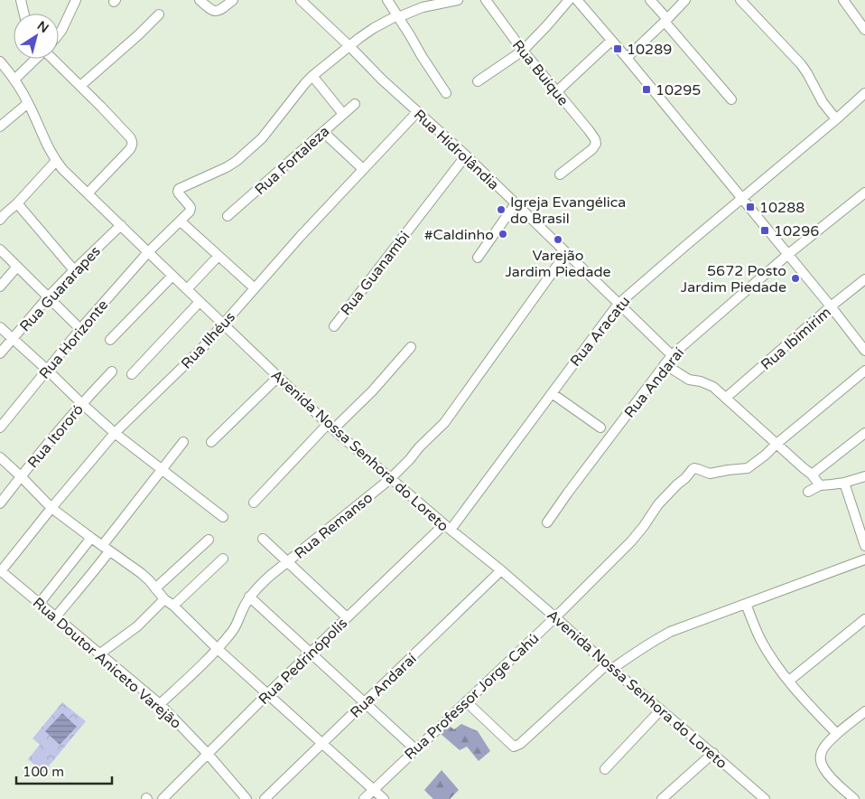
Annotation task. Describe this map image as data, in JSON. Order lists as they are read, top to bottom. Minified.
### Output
{"streets":{"street":["Rua Buíque","Rua Hidrolândia","Rua Fortaleza","Rua Guanambi","Rua Guararapes","Rua Aracatu","Rua Ibimirim","Rua Horizonte","Rua Ilhéus","Rua Andaraí","Rua Itororó","Avenida Nossa Senhora do Loreto","Rua Remanso","Rua Pedrinópolis","Rua Doutor Aniceto Varejão","Rua Professor Jorge Cahú"]},"crossings":[["Rua Hidrolândia","Rua Guanambi"],["Rua Hidrolândia","Rua Aracatu"],["Rua Hidrolândia","Rua Ilhéus"],["Rua Hidrolândia","Rua Andaraí"],["Rua Hidrolândia","Rua Remanso"],["Rua Guararapes","Avenida Nossa Senhora do Loreto"],["Rua Aracatu","Avenida Nossa Senhora do Loreto"],["Rua Aracatu","Rua Pedrinópolis"],["Rua Horizonte","Avenida Nossa Senhora do Loreto"],["Rua Ilhéus","Avenida Nossa Senhora do Loreto"],["Rua Ilhéus","Rua Doutor Aniceto Varejão"],["Rua Andaraí","Avenida Nossa Senhora do Loreto"],["Avenida Nossa Senhora do Loreto","Rua Remanso"],["Avenida Nossa Senhora do Loreto","Rua Pedrinópolis"],["Avenida Nossa Senhora do Loreto","Rua Professor Jorge Cahú"],["Rua Remanso","Rua Doutor Aniceto Varejão"],["Rua Pedrinópolis","Rua Doutor Aniceto Varejão"]],"places":{"transit":["10289","10295","10288","10296"],"other":["Igreja Evangélica do Brasil","#Caldinho","Varejão Jardim Piedade","5672 Posto Jardim Piedade"]},"scale_bar":"100 m","north":"top right"}
